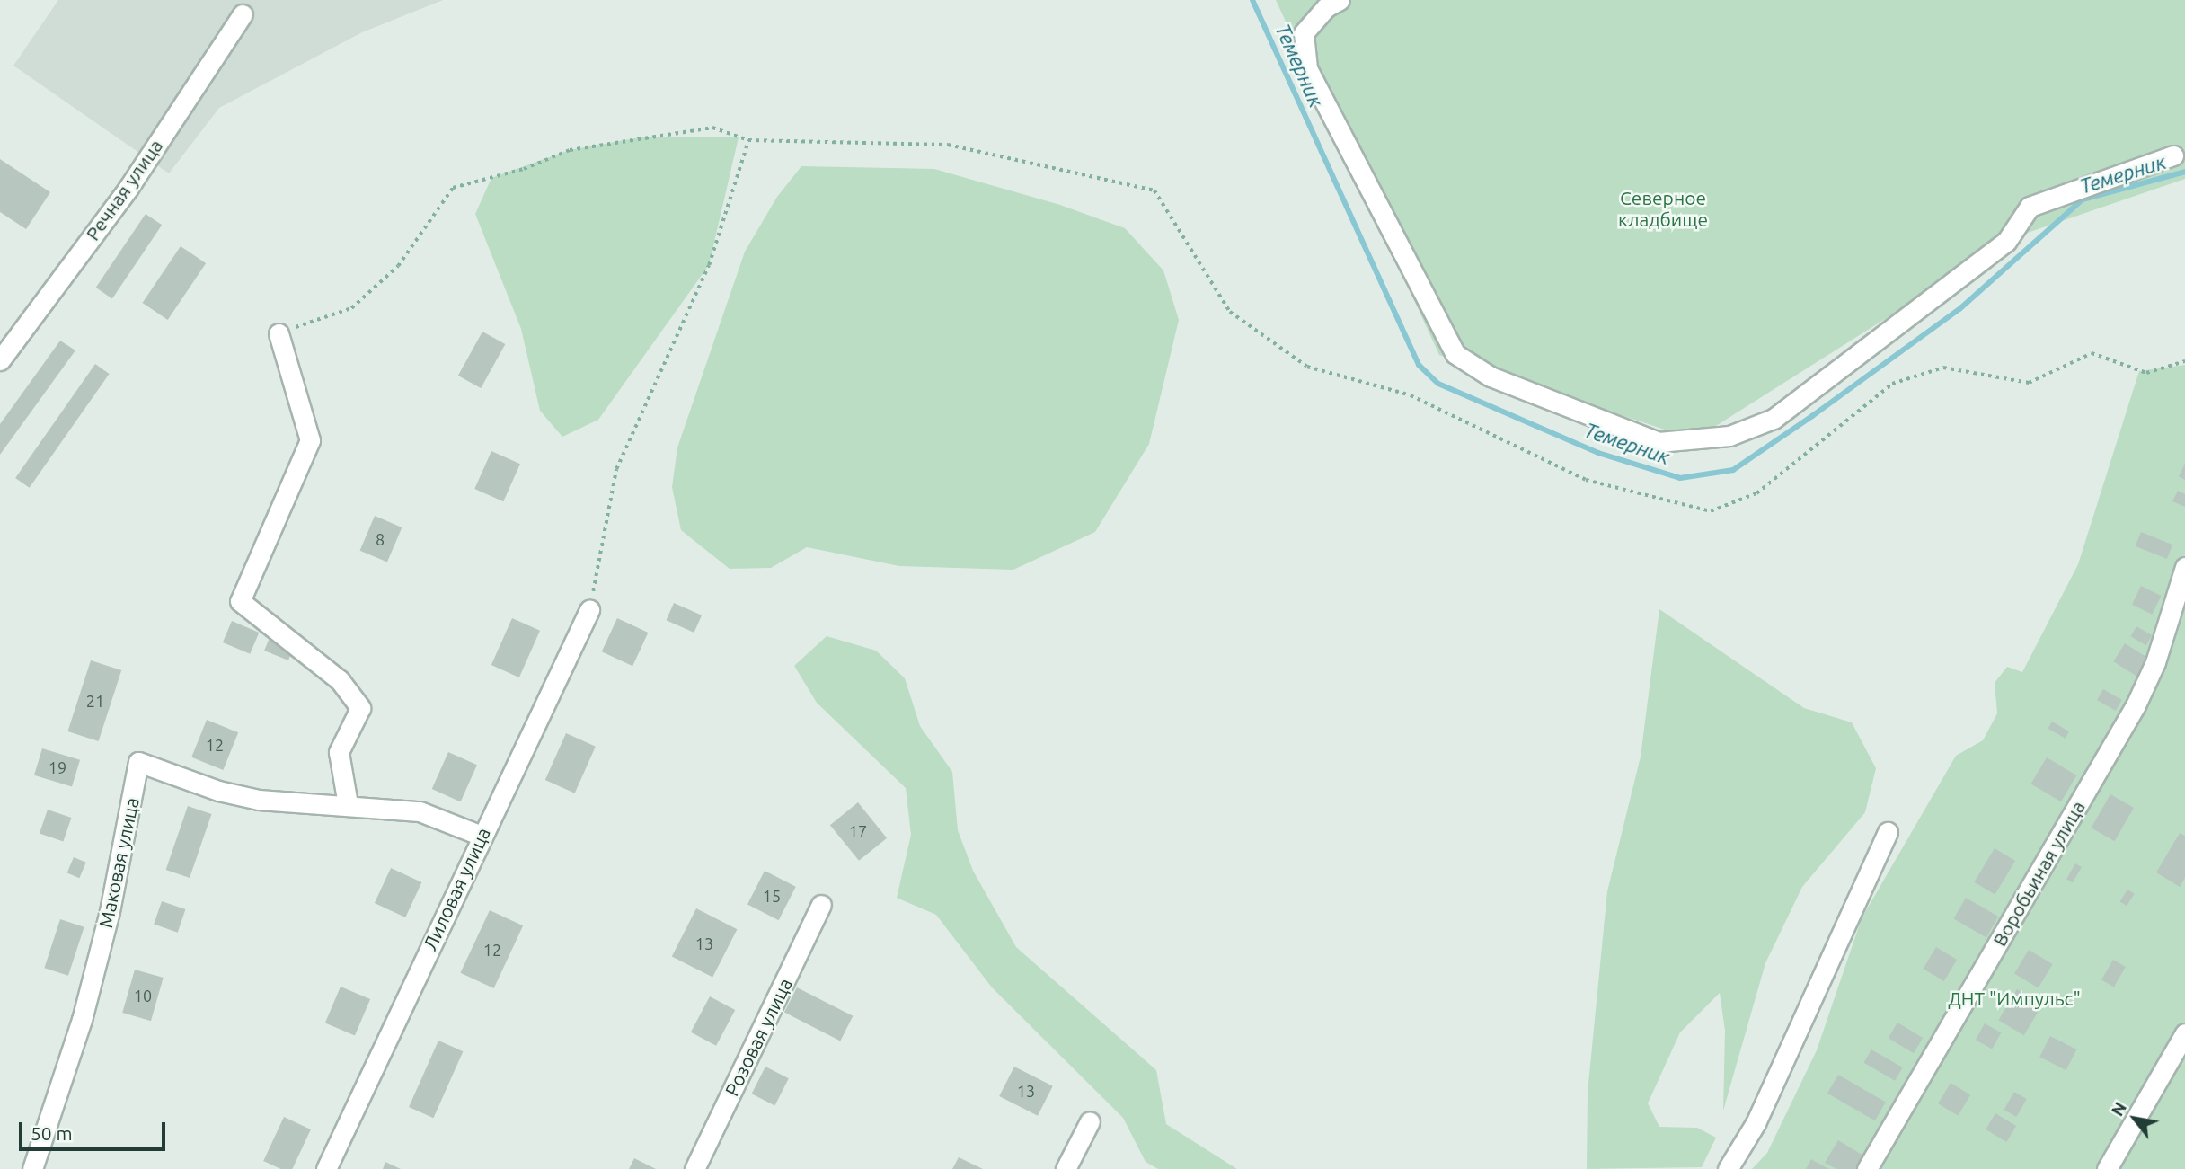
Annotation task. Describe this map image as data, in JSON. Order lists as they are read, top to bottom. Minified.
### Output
{"streets":{"street":["Речная улица","Маковая улица","Воробьиная улица","Лиловая улица","Розовая улица"]},"crossings":[["Маковая улица","Лиловая улица"]],"water":["Темерник"],"parks":["Северное кладбище","ДНТ \"Импульс\""],"house_numbers":["8","21","12","19","17","15","13","12","10","13"],"scale_bar":"50 m","north":"top left"}
